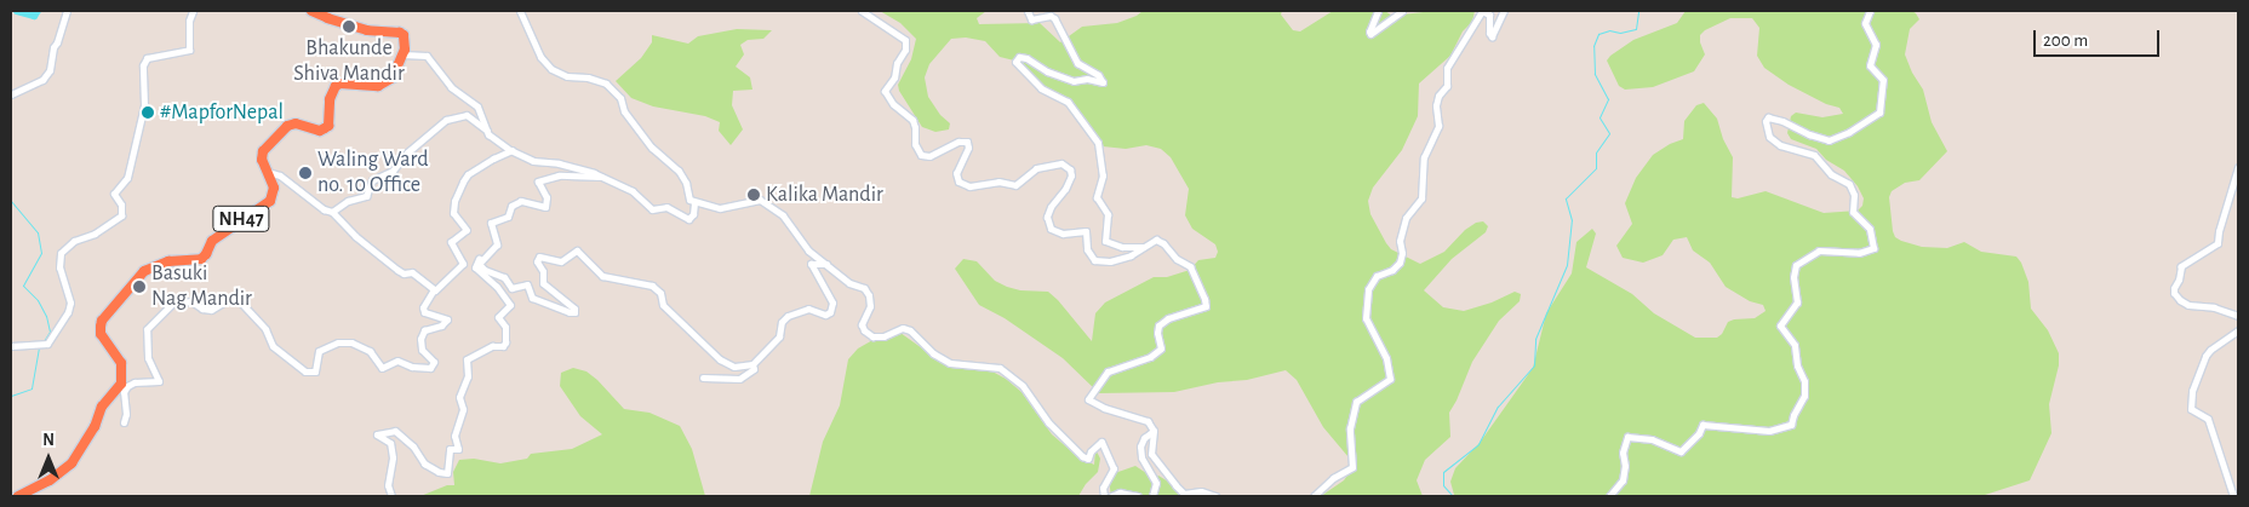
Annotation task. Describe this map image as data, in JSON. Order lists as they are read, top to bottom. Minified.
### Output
{"streets":{"highway":["NH47"]},"places":["Bhakunde Shiva Mandir","#MapforNepal","Waling Ward no. 10 Office","Kalika Mandir","Basuki Nag Mandir"],"scale_bar":"200 m","north":"top"}
